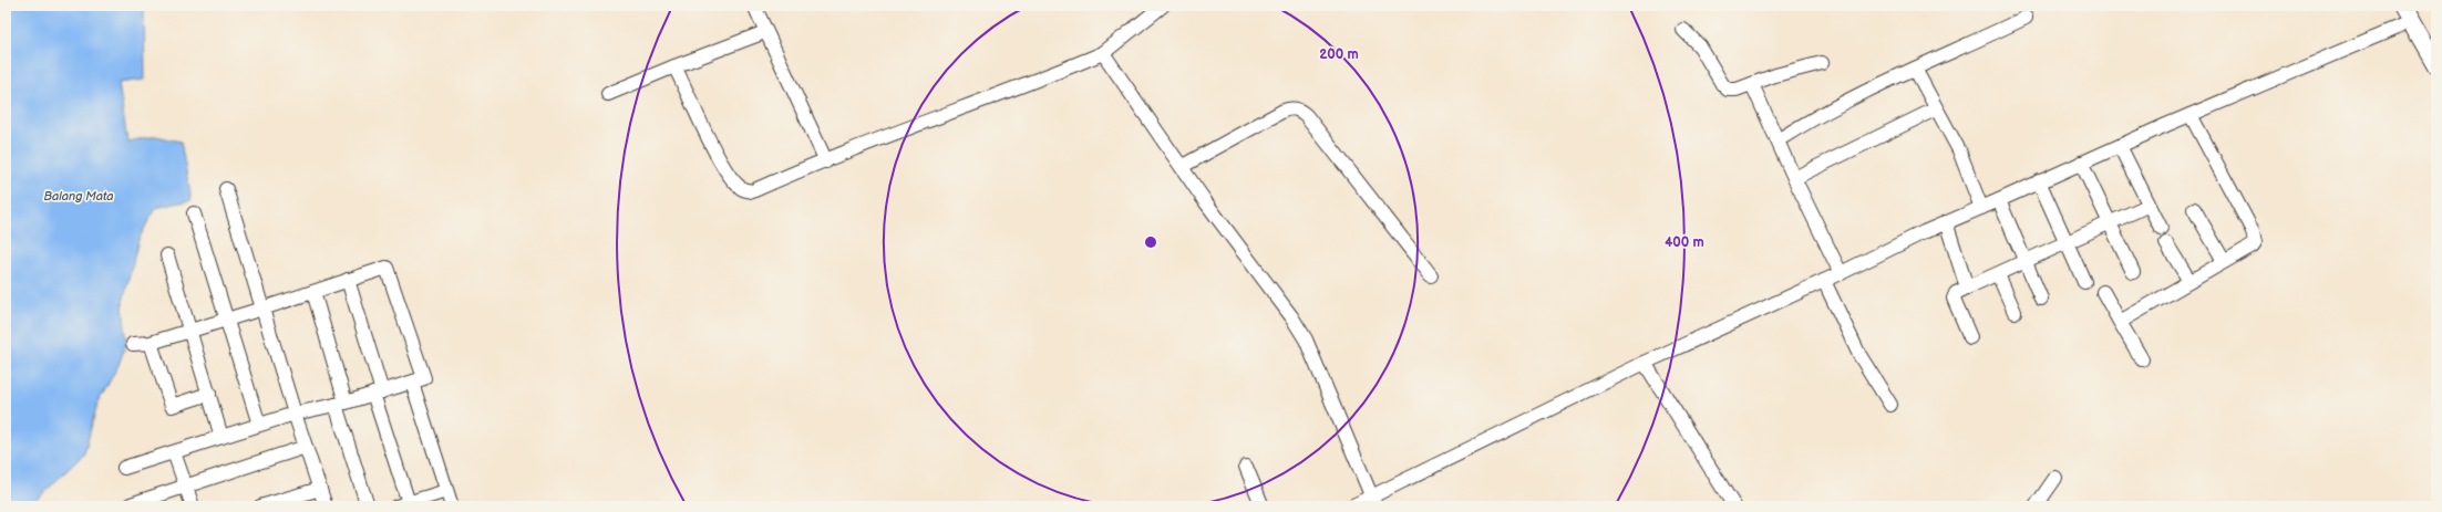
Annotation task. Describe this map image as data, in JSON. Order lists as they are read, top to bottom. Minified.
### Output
{"water":["Balang Mata"],"rings":["200 m","400 m"]}
